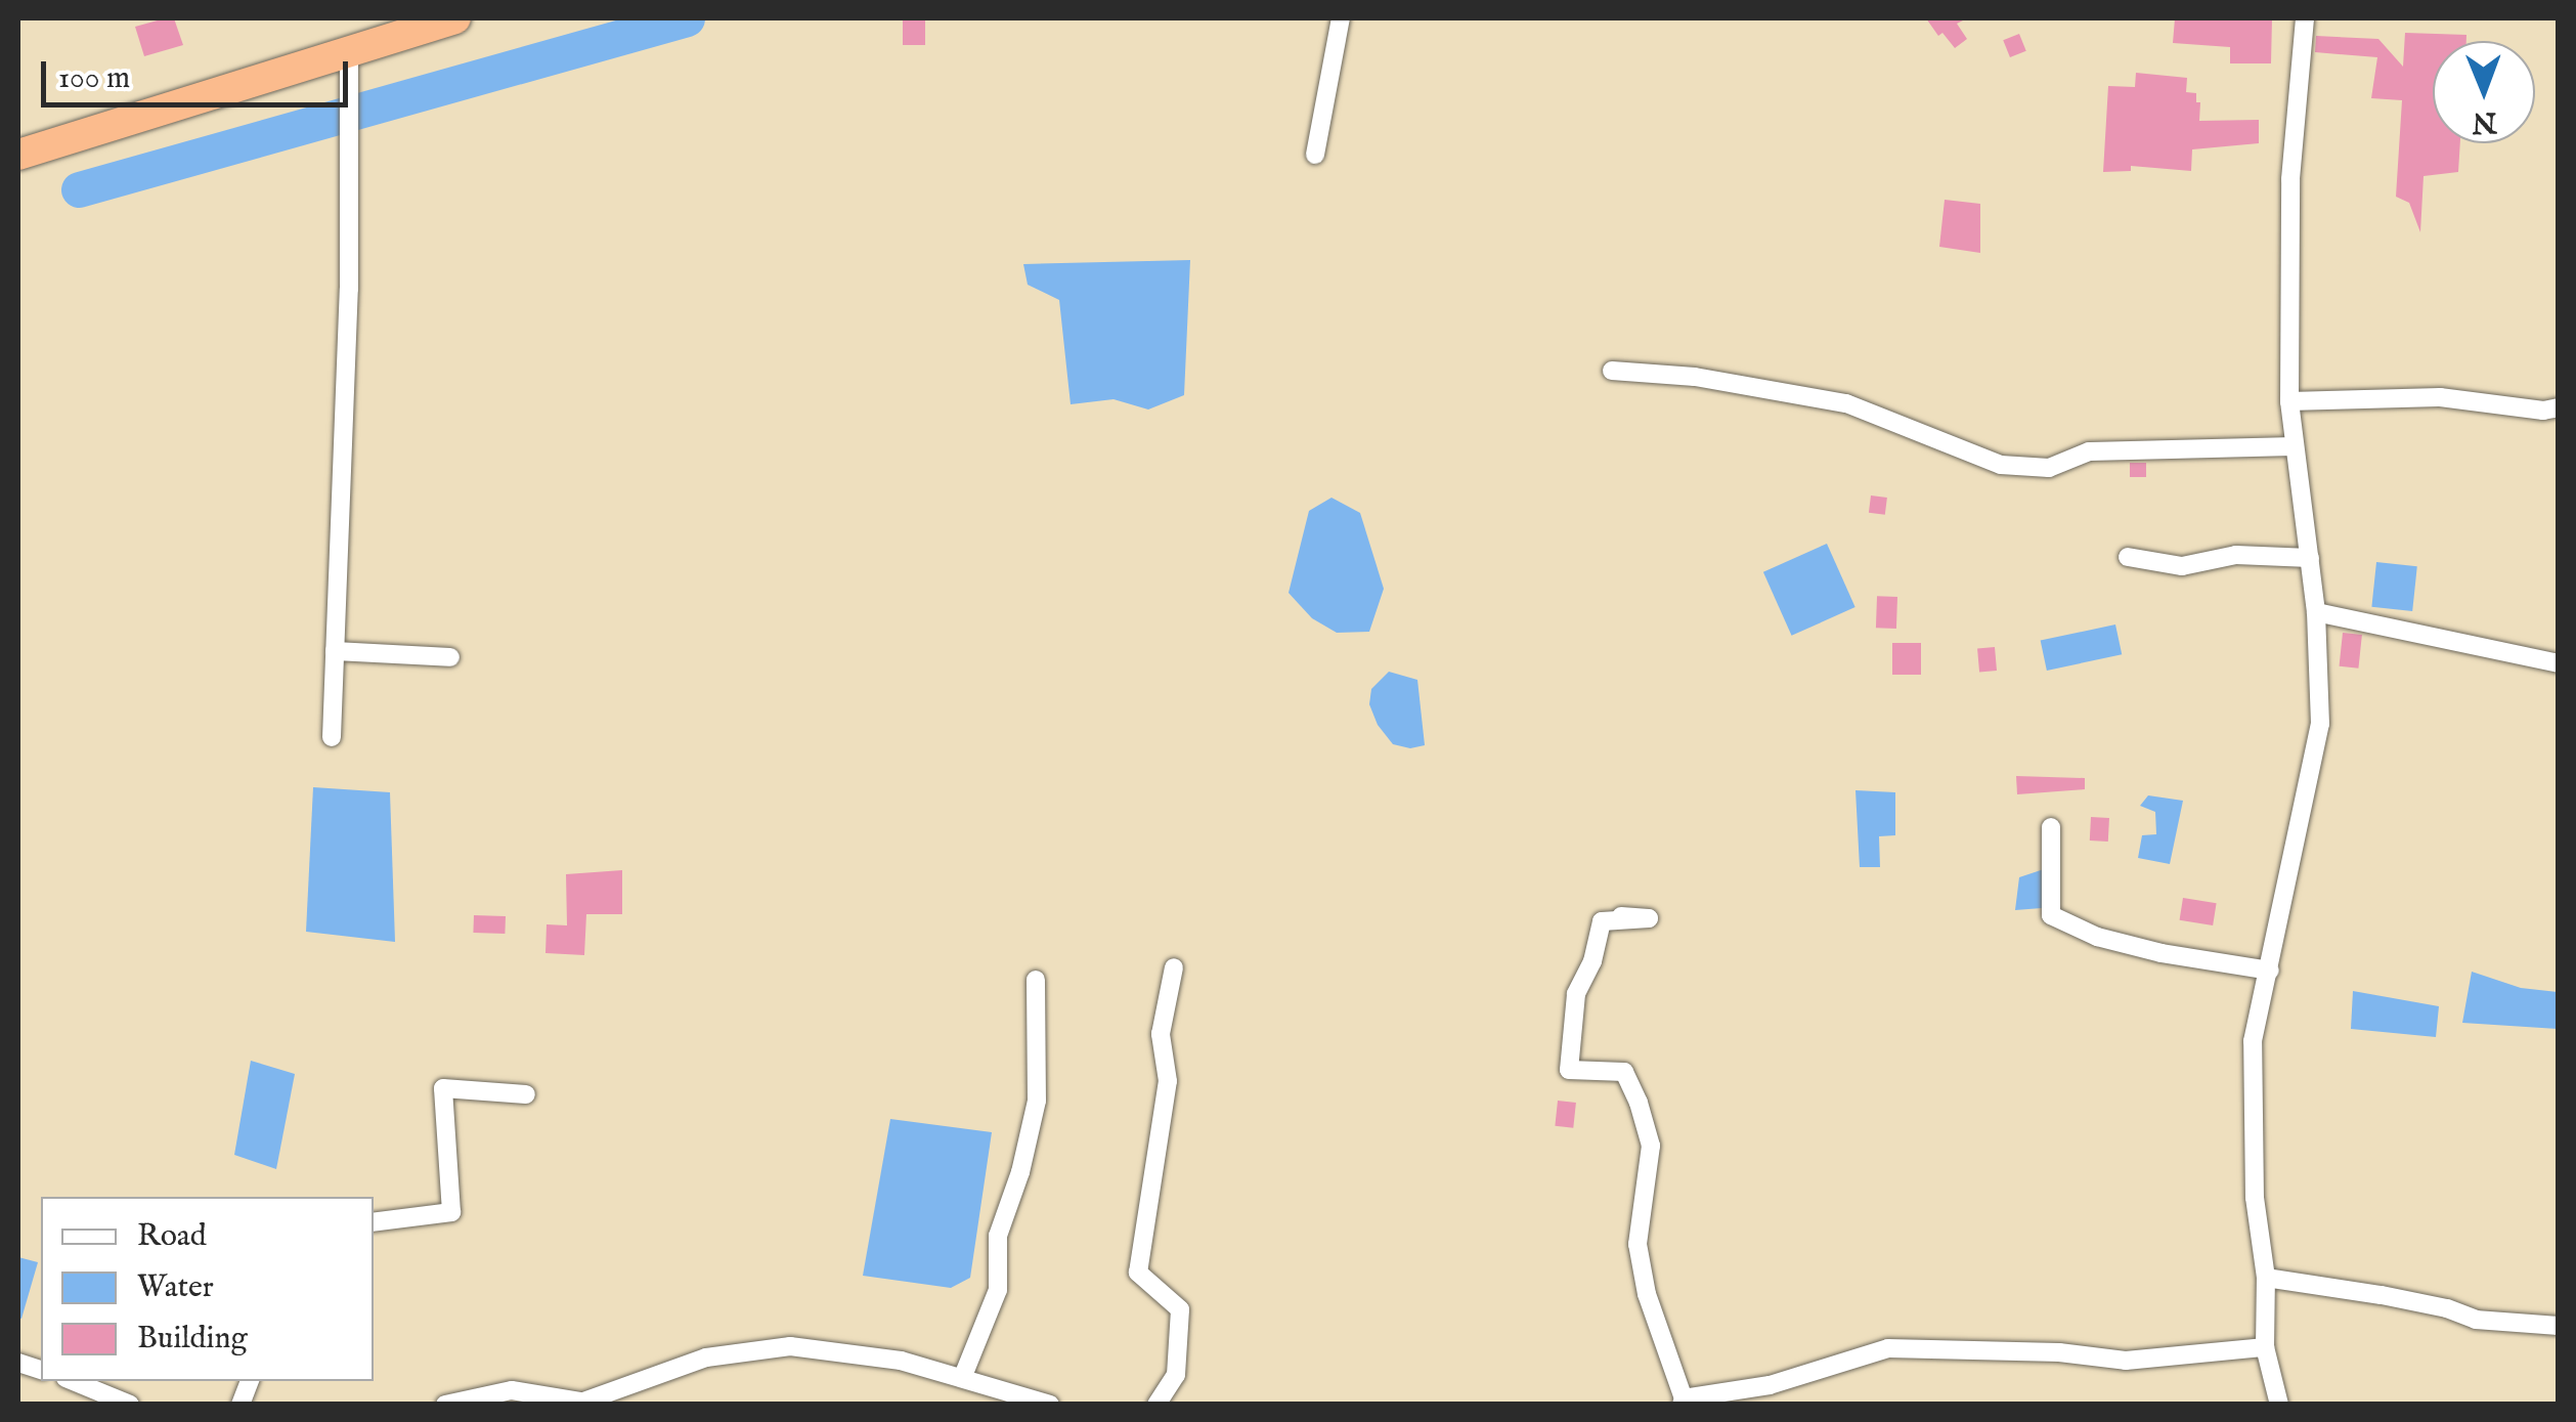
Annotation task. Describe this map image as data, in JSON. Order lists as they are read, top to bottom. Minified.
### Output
{"legend":["Road","Water","Building"],"scale_bar":"100 m","north":"bottom"}
